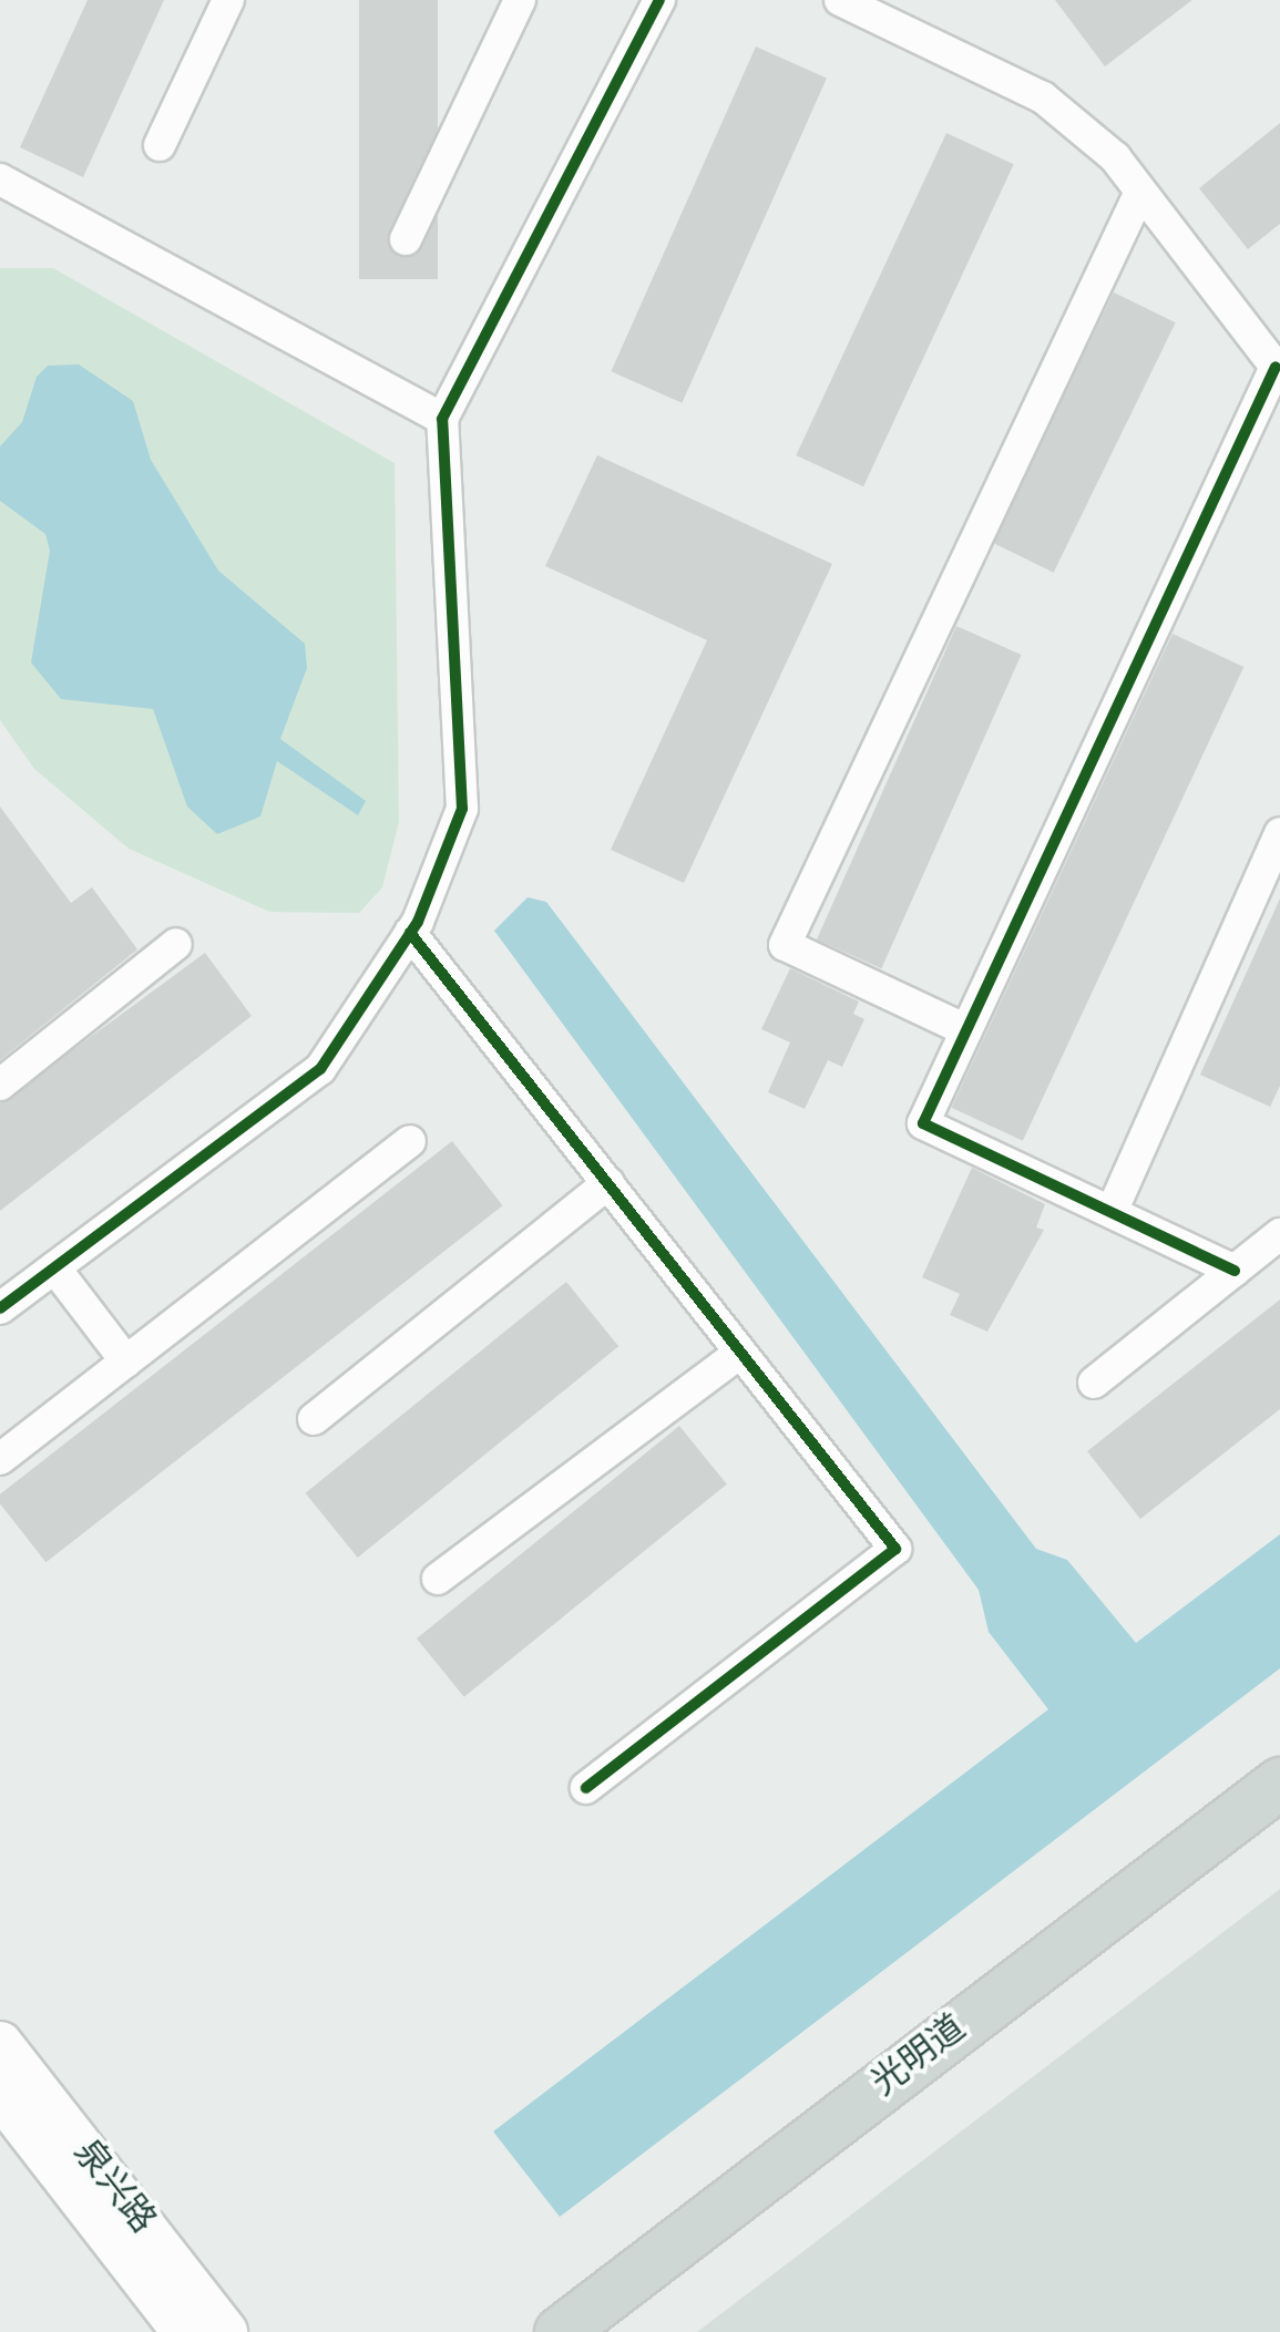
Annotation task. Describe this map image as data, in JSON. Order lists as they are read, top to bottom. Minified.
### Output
{"streets":{"main road":["光明道"],"street":["泉兴路"]}}
